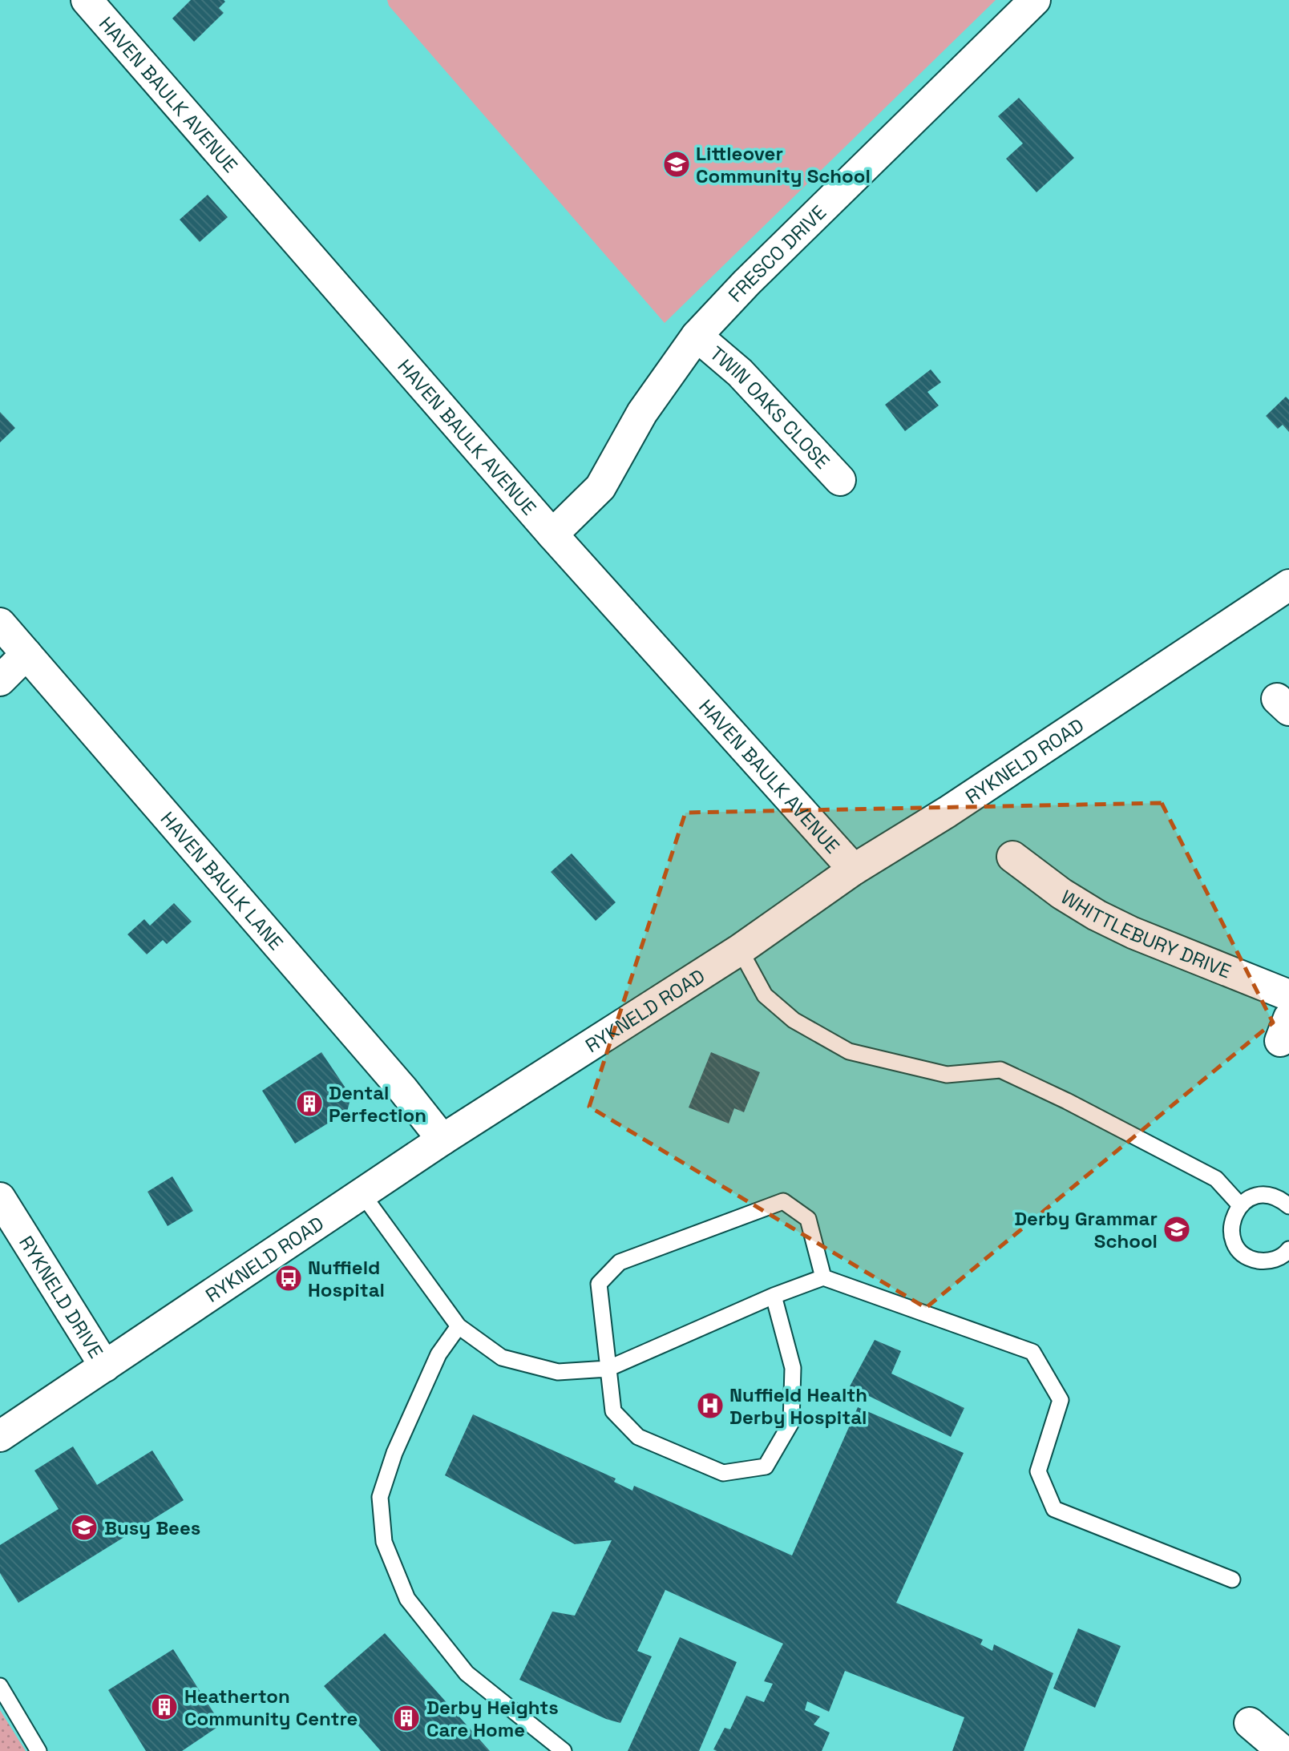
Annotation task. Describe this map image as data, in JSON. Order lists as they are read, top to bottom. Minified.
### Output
{"streets":{"street":["HAVEN BAULK AVENUE","FRESCO DRIVE","TWIN OAKS CLOSE","RYKNELD ROAD","HAVEN BAULK LANE","WHITTLEBURY DRIVE","RYKNELD DRIVE"]},"crossings":[["HAVEN BAULK AVENUE","FRESCO DRIVE"],["HAVEN BAULK AVENUE","RYKNELD ROAD"],["FRESCO DRIVE","TWIN OAKS CLOSE"],["RYKNELD ROAD","HAVEN BAULK LANE"],["RYKNELD ROAD","RYKNELD DRIVE"]],"places":{"school or university":["Littleover Community School","Derby Grammar School","Busy Bees"],"building":["Dental Perfection","Heatherton Community Centre","Derby Heights Care Home"],"bus stop":["Nuffield Hospital"],"hospital":["Nuffield Health Derby Hospital"]}}
